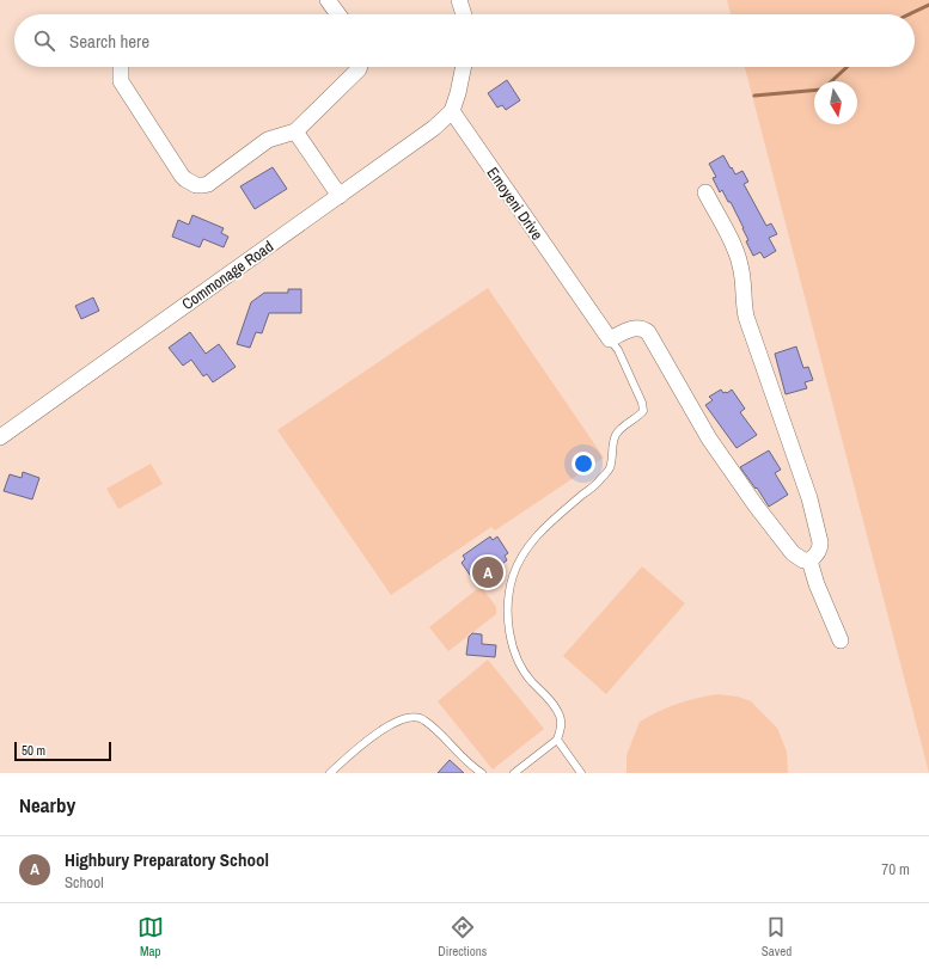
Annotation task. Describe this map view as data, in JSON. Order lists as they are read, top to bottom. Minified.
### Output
{"streets":{"street":["Emoyeni Drive","Commonage Road"]},"crossings":[["Emoyeni Drive","Commonage Road"]],"scale_bar":"50 m","north":"bottom","page":{"search":"Search here","pins":"A","scale":"50 m","heading":"Nearby","list":[{"mark":"A","name":"Highbury Preparatory School","note":"School","value":"70 m"}],"nav":["Map","Directions","Saved"]}}
